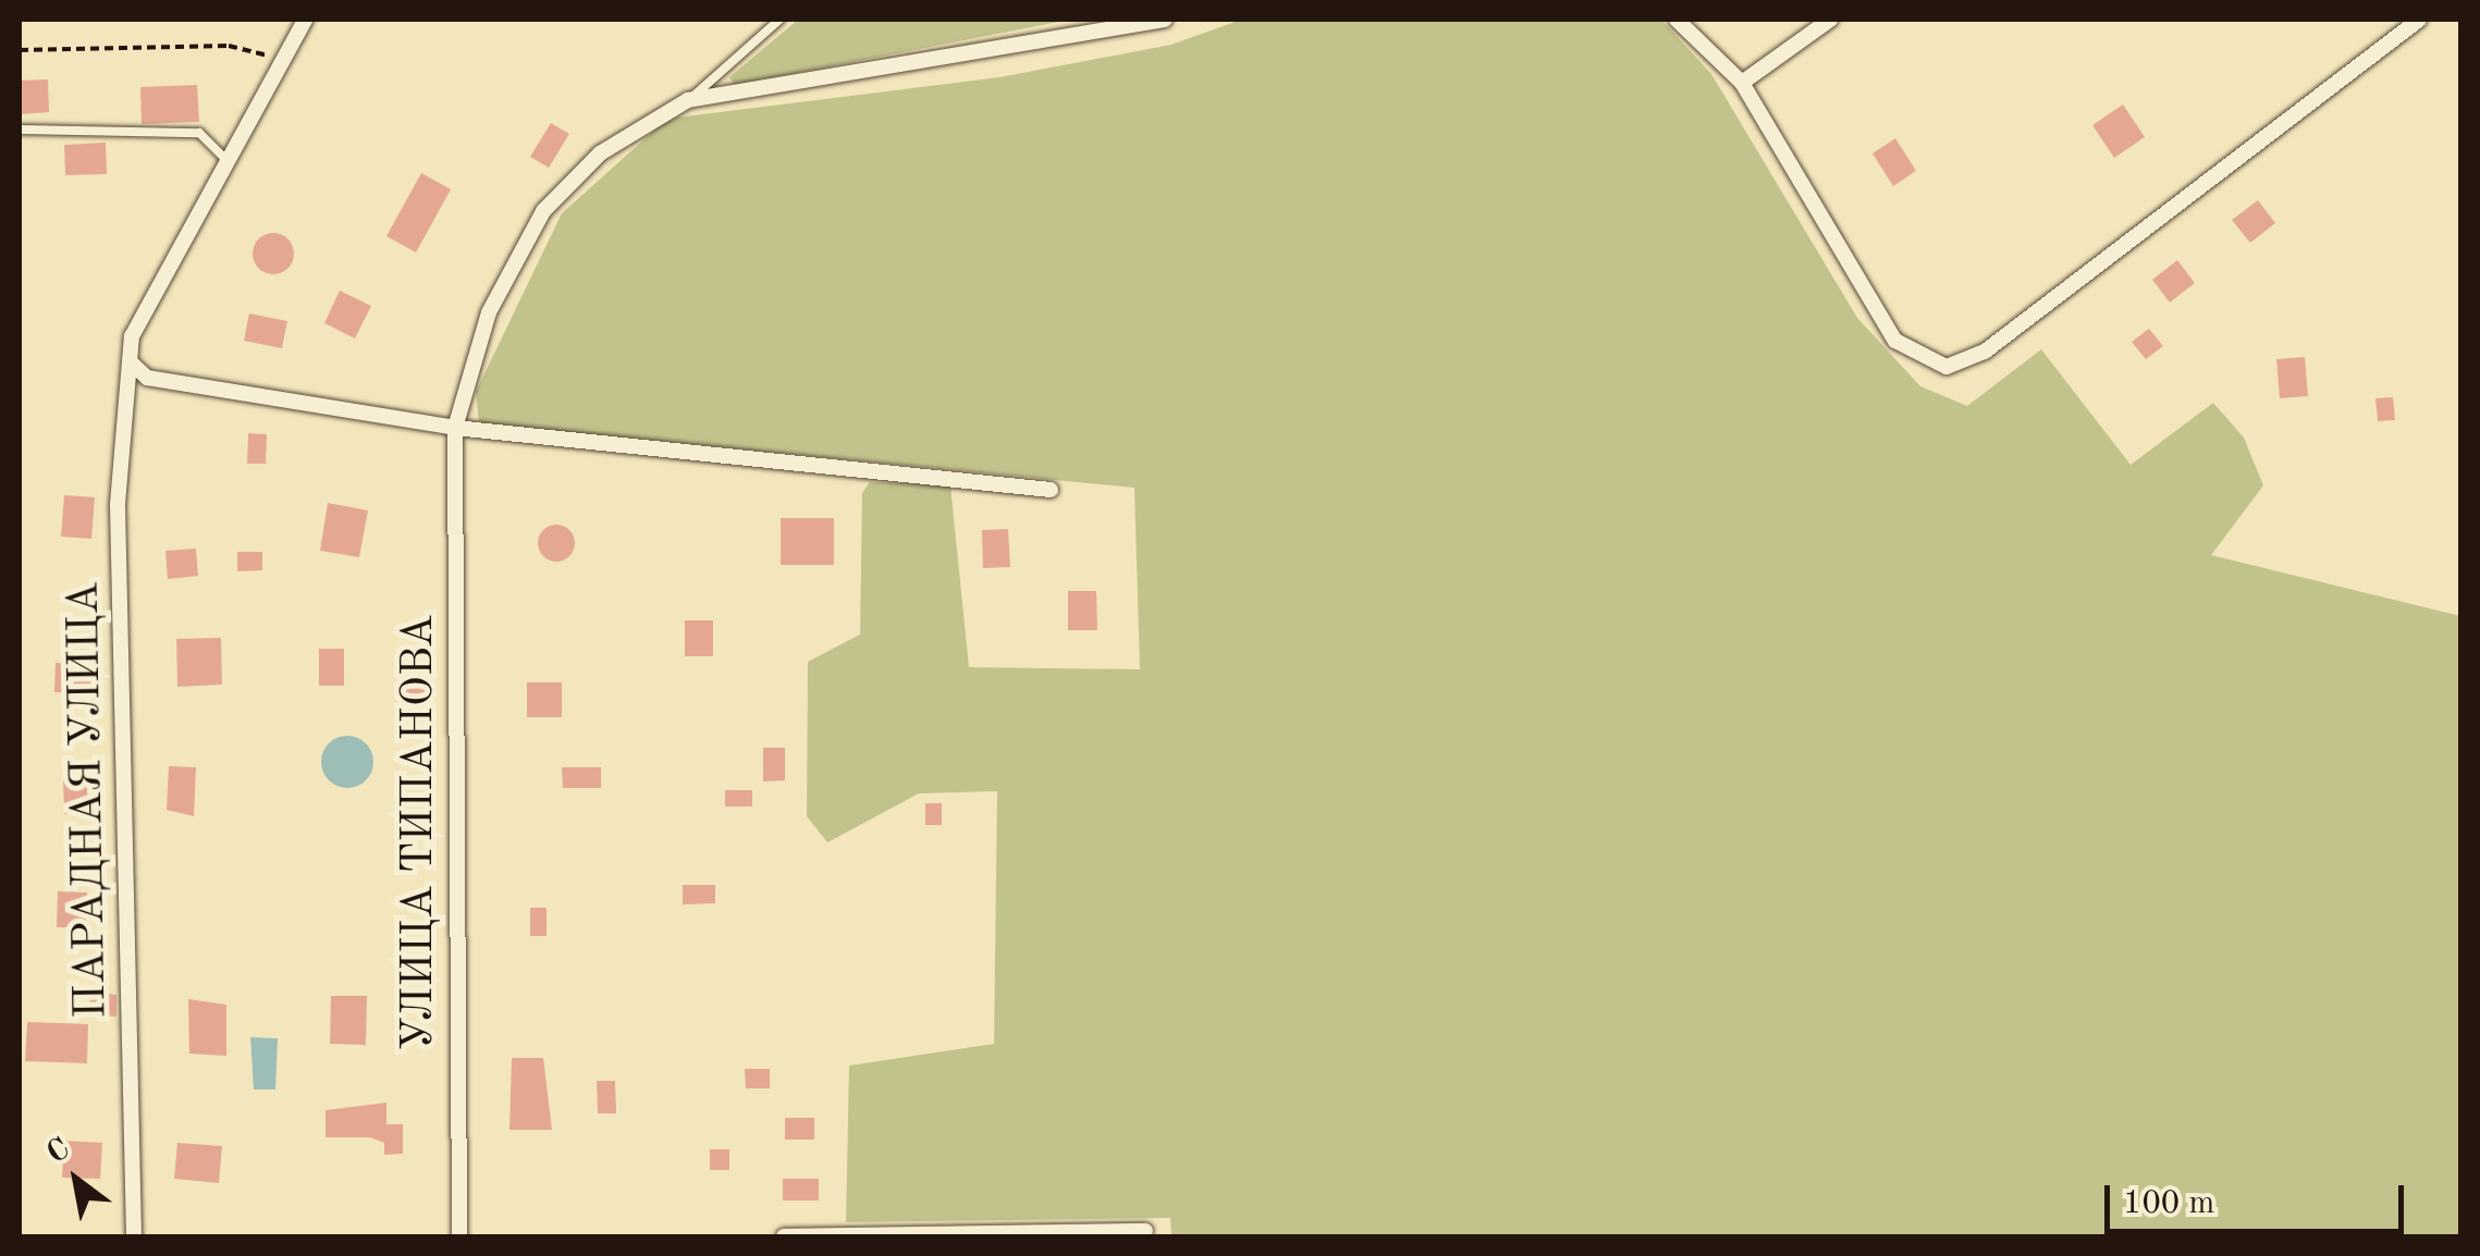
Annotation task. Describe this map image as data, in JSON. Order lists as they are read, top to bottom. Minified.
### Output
{"streets":{"street":["ПАРАДНАЯ УЛИЦА","УЛИЦА ТИПАНОВА"]},"scale_bar":"100 m","north":"top left"}
